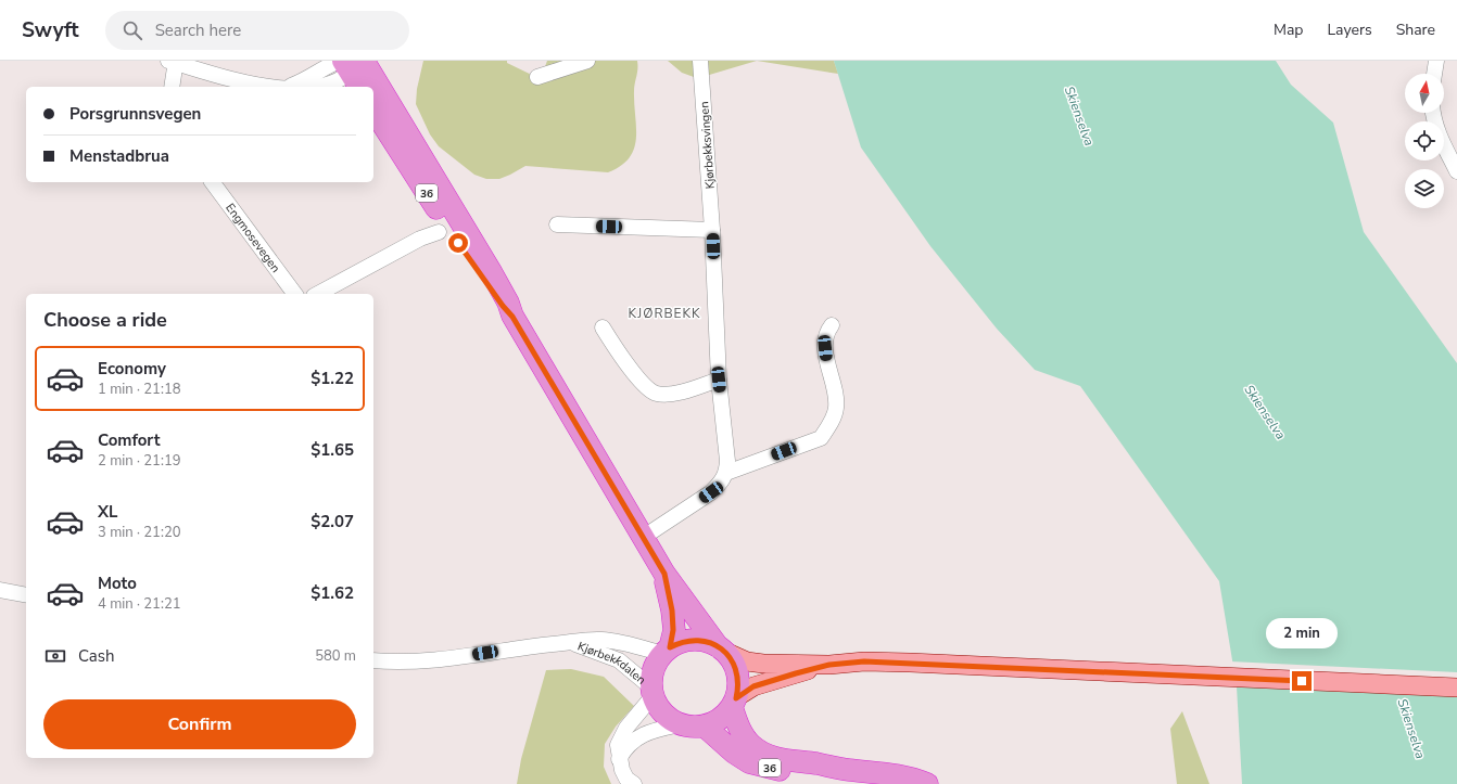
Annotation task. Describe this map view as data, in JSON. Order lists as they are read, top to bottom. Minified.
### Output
{"streets":{"highway":["36"],"street":["Kjørbekksvingen","Engmosevegen","Kjørbekkdalen"]},"crossings":[["36","Kjørbekkdalen"]],"districts":["KJØRBEKK"],"water":["Skienselva"],"north":"top","page":{"header":"Swyft","search":"Search here","nav":["Map","Layers","Share"],"banner":["Porsgrunnsvegen","Menstadbrua"],"heading":"Choose a ride","list":[{"name":"Economy","note":"1 min · 21:18","value":"$1.22"},{"name":"Comfort","note":"2 min · 21:19","value":"$1.65"},{"name":"XL","note":"3 min · 21:20","value":"$2.07"},{"name":"Moto","note":"4 min · 21:21","value":"$1.62"}],"bubble":"2 min","pay":["Cash","580 m"],"buttons":"Confirm"}}
